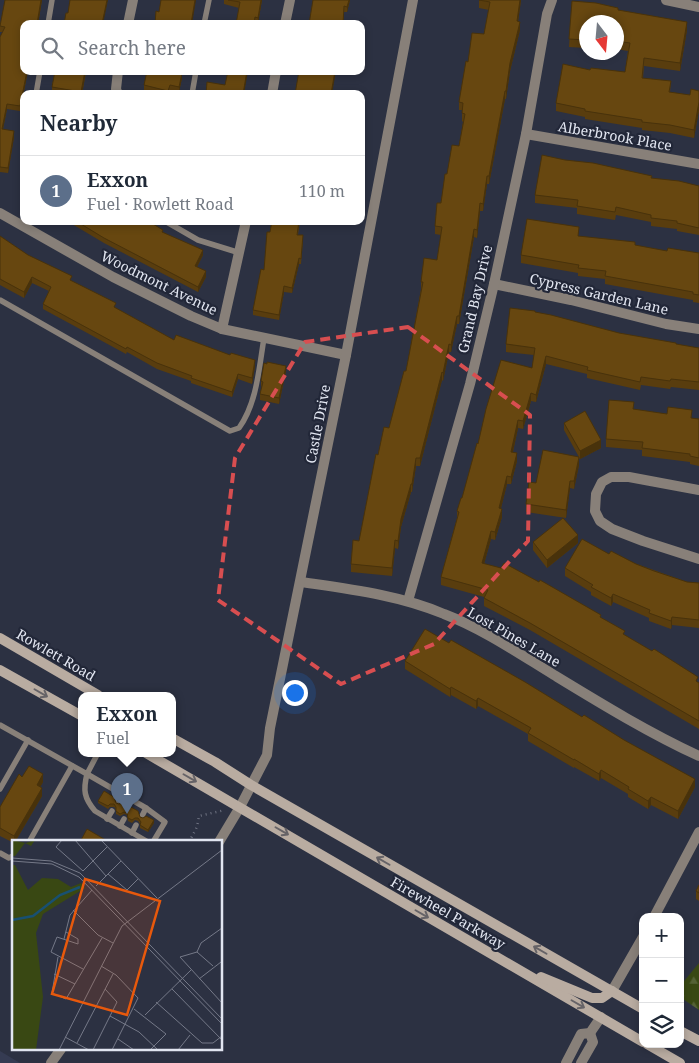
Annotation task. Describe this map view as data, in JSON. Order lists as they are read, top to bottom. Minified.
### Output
{"streets":{"main road":["Rowlett Road","Firewheel Parkway"],"street":["Alberbrook Place","Woodmont Avenue","Cypress Garden Lane","Grand Bay Drive","Castle Drive","Lost Pines Lane"]},"crossings":[["Alberbrook Place","Grand Bay Drive"],["Woodmont Avenue","Castle Drive"],["Cypress Garden Lane","Grand Bay Drive"],["Grand Bay Drive","Lost Pines Lane"],["Castle Drive","Lost Pines Lane"],["Castle Drive","Firewheel Parkway"]],"north":"bottom","page":{"search":"Search here","heading":"Nearby","list":[{"mark":"1","name":"Exxon","note":"Fuel · Rowlett Road","value":"110 m"}],"popup":["Exxon","Fuel"],"pins":"1","map_buttons":["+","−"]}}
